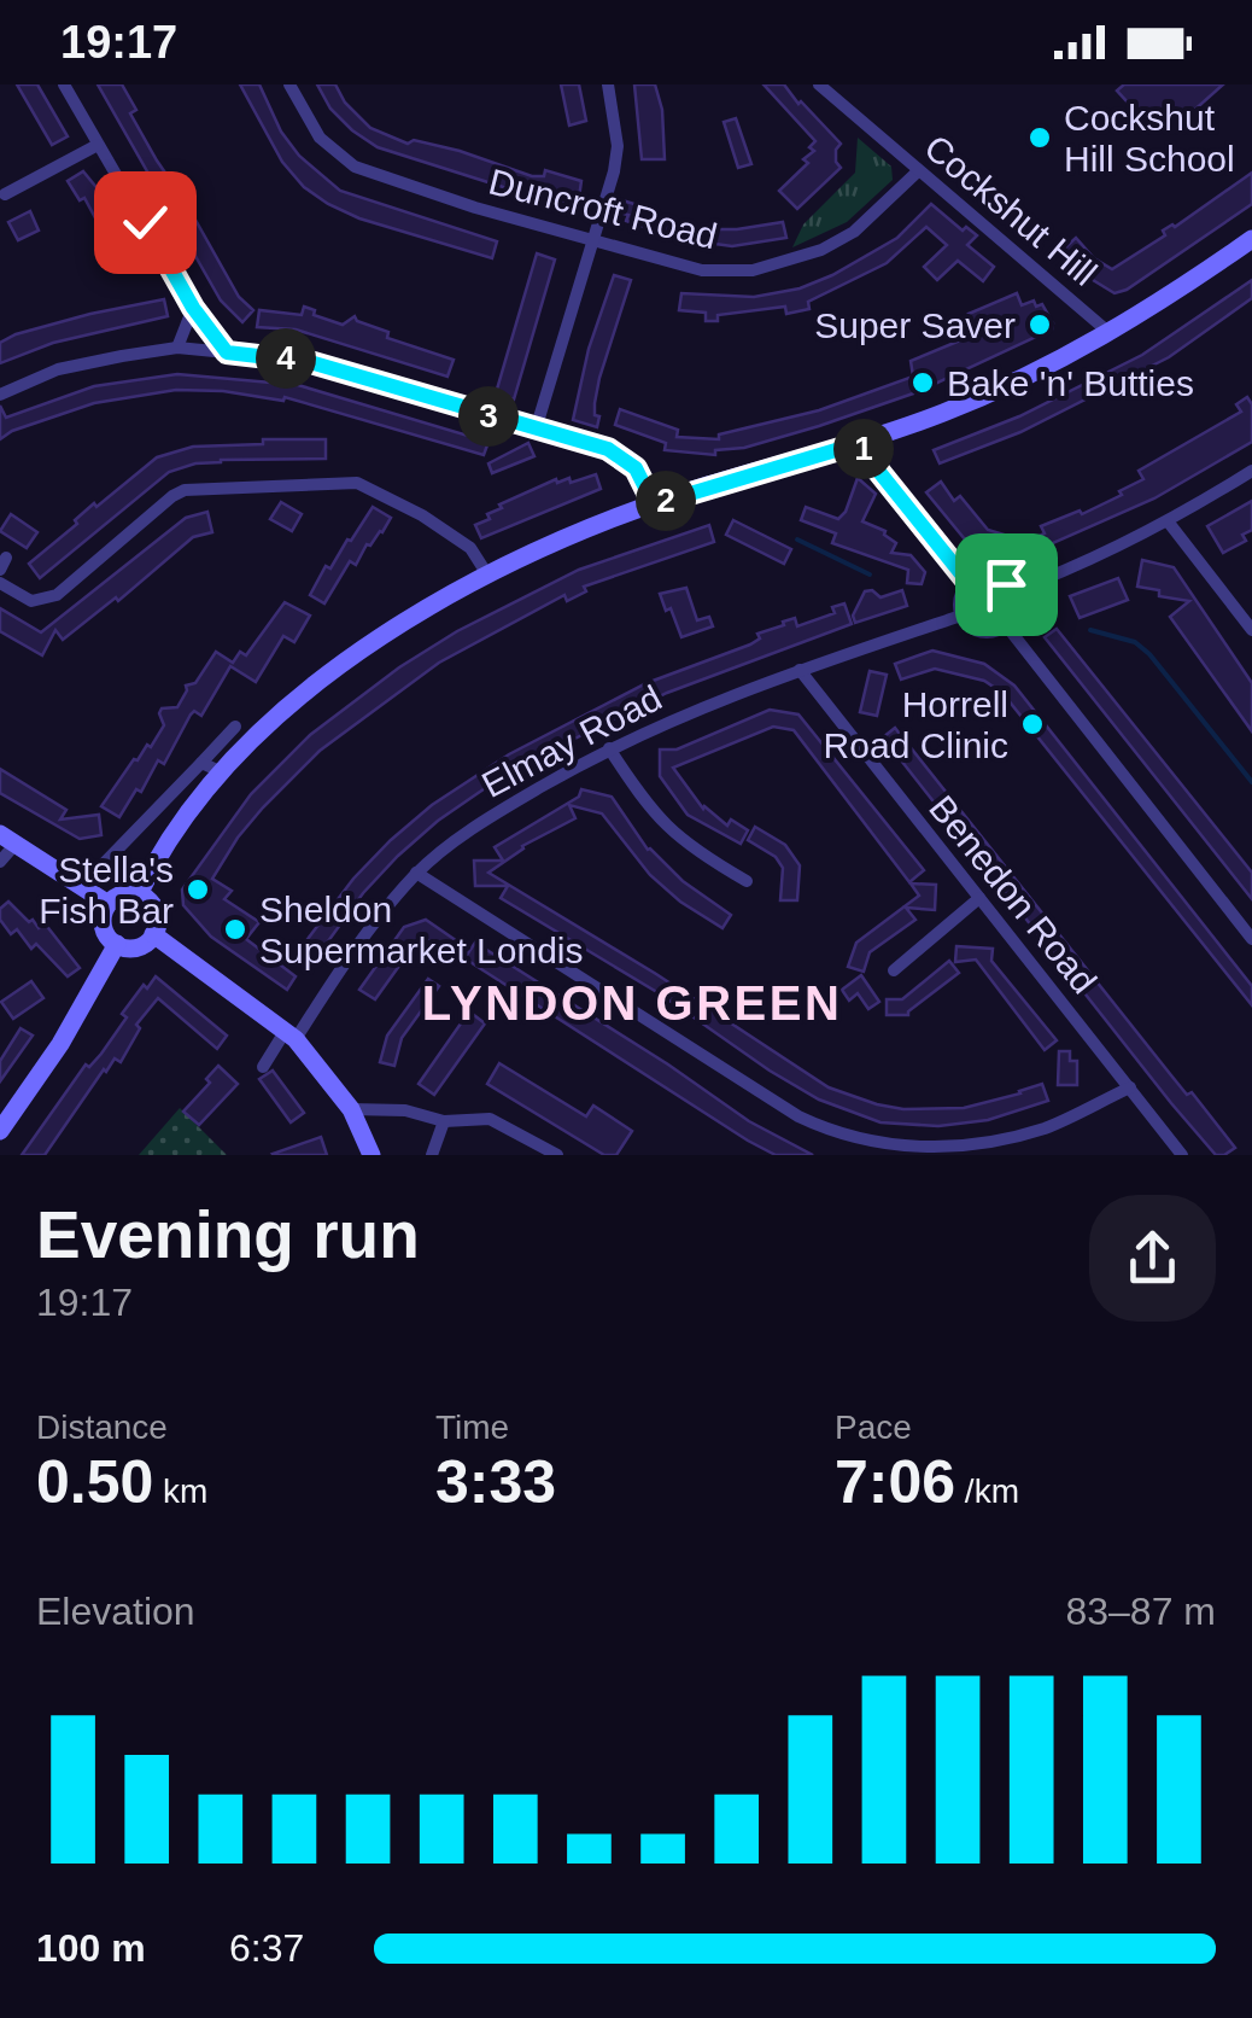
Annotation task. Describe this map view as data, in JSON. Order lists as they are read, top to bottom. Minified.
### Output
{"streets":{"street":["Duncroft Road","Cockshut Hill","Elmay Road","Benedon Road"]},"crossings":[["Duncroft Road","Cockshut Hill"],["Elmay Road","Benedon Road"]],"districts":["LYNDON GREEN"],"places":["Cockshut Hill School","Super Saver","Bake 'n' Butties","Horrell Road Clinic","Stella's Fish Bar","Sheldon Supermarket Londis"],"page":{"status":"19:17","pins":["4","3","1","2"],"heading":["Evening run","19:17"],"stats":[["Distance","0.50 km"],["Time","3:33"],["Pace","7:06 /km"]],"chart":["Elevation","83–87 m"],"list":[{"name":"100 m","note":"6:37"}]}}
